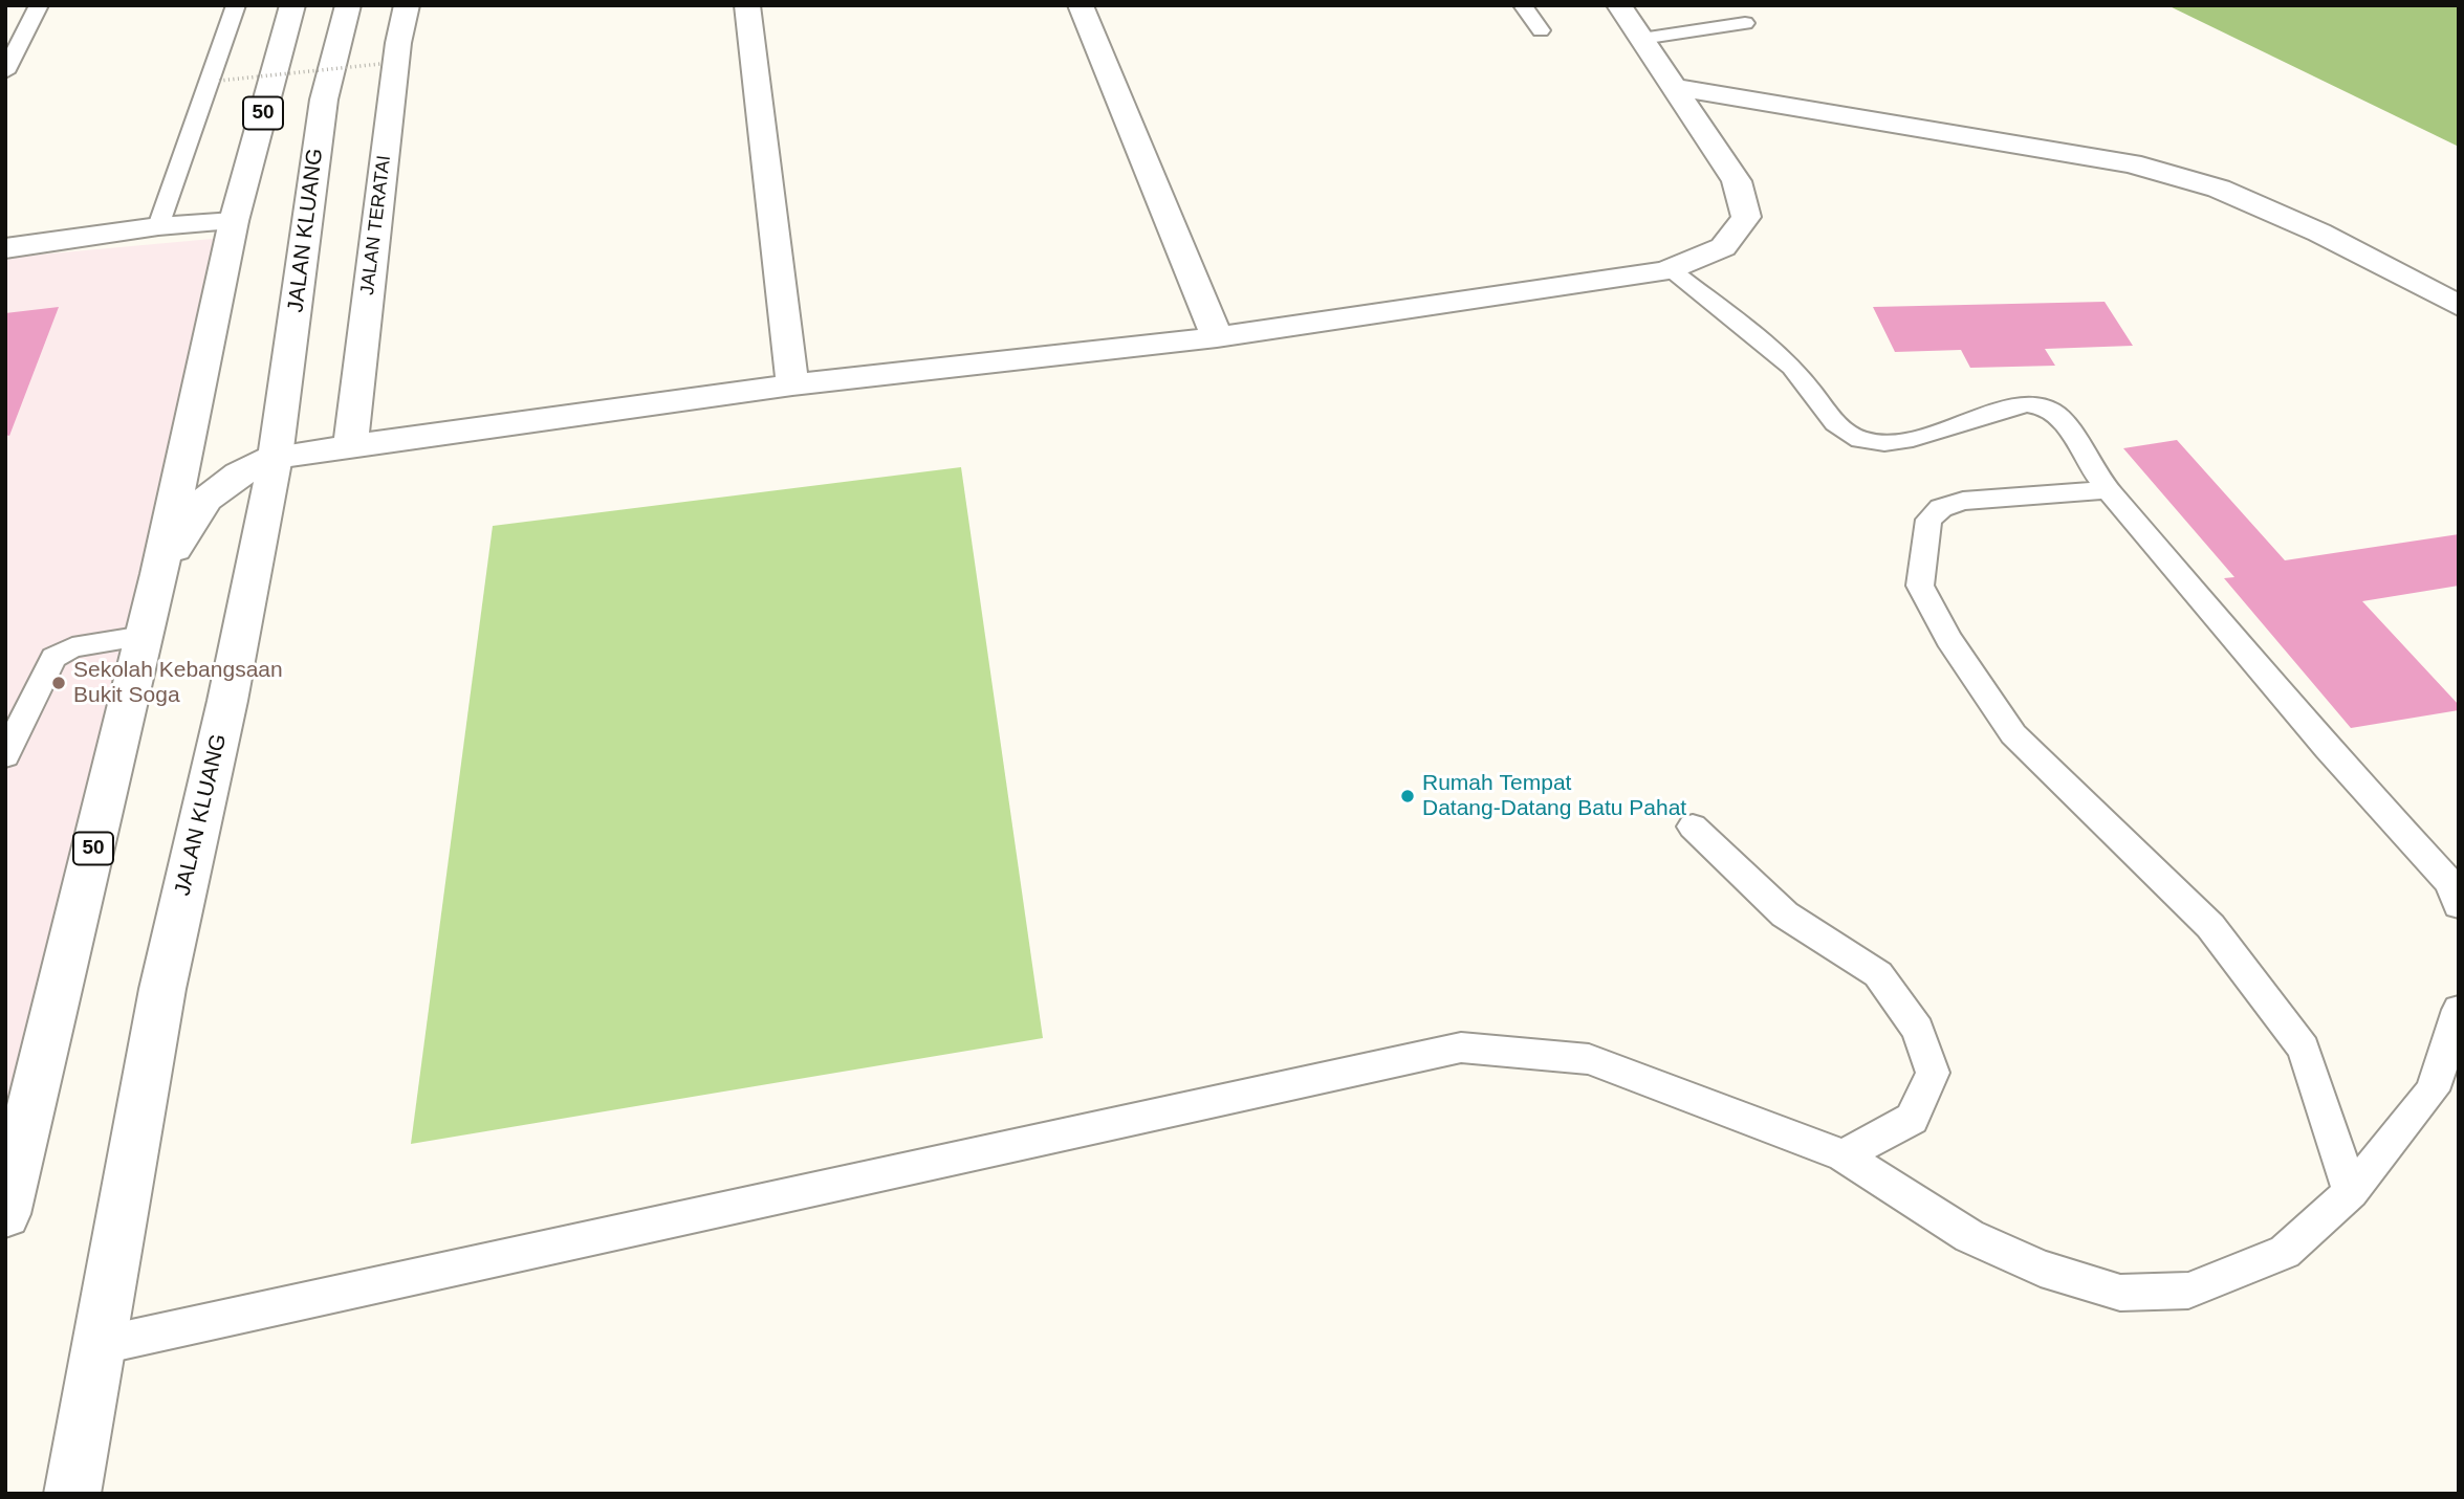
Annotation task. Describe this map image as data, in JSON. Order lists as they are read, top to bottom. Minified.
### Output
{"streets":{"main road":["50","JALAN TERATAI","JALAN KLUANG"]},"places":["Sekolah Kebangsaan Bukit Soga","Rumah Tempat Datang-Datang Batu Pahat"]}
